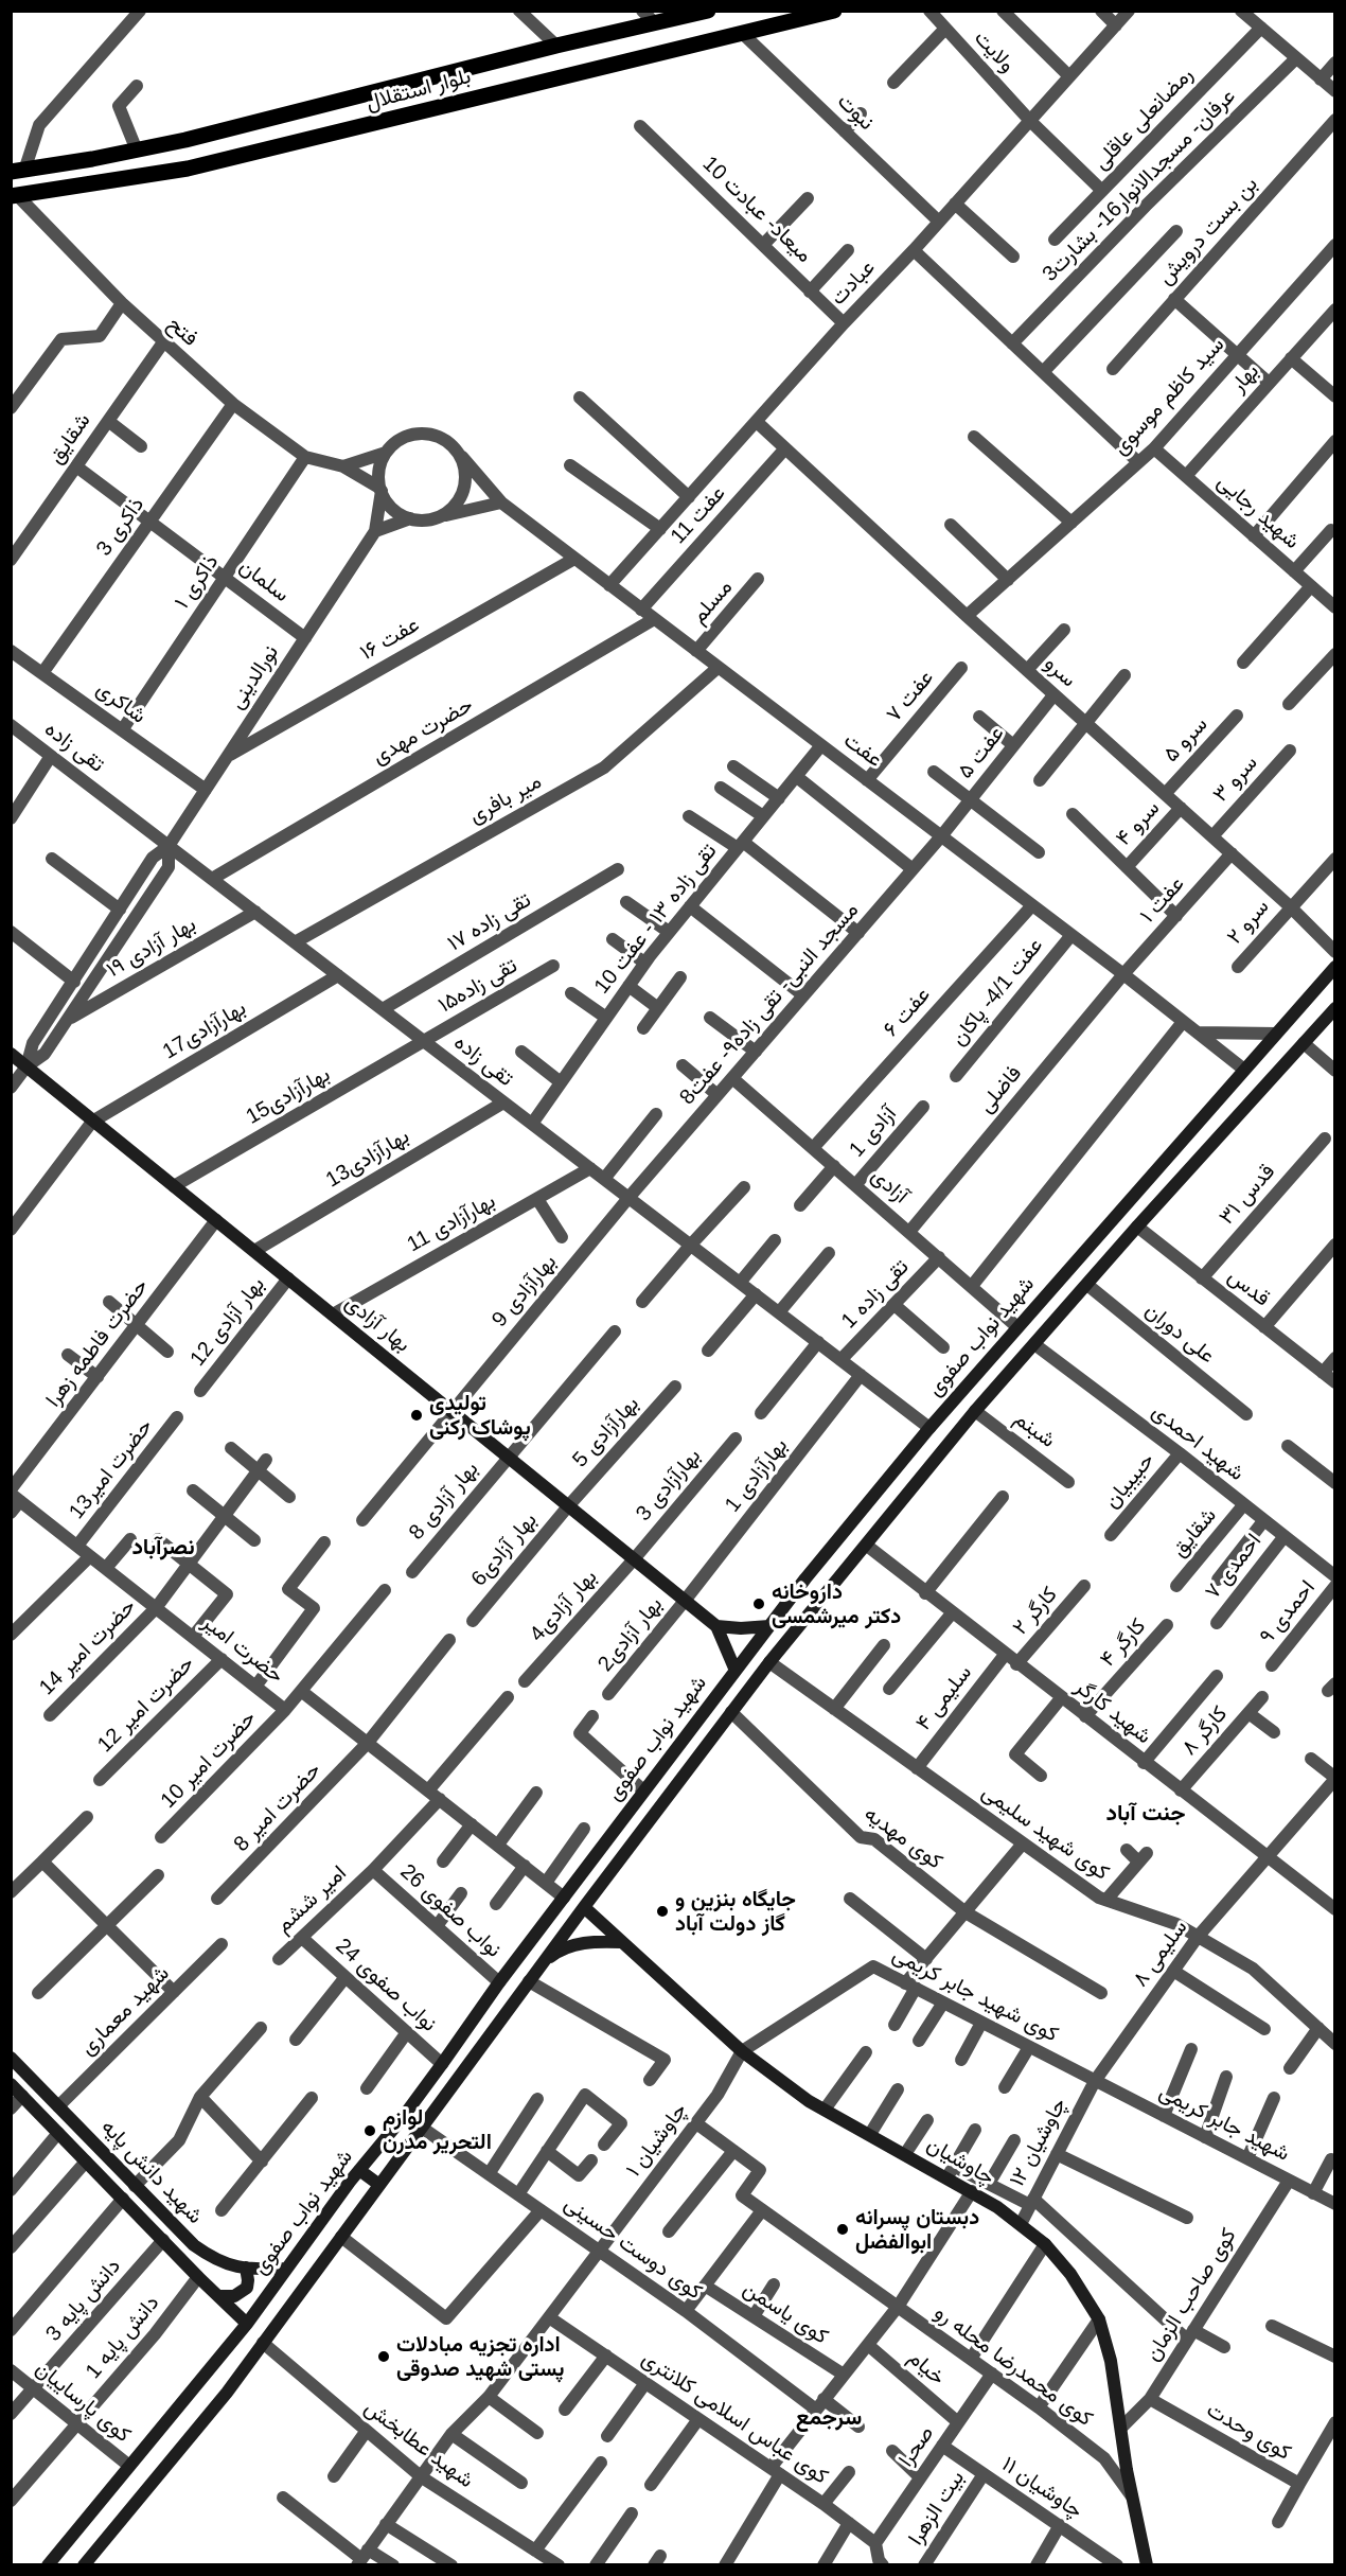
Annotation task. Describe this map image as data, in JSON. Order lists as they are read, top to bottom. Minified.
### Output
{"streets":{"main road":["بلوار استقلال","بهار آزادی","شهید نواب صفوی","چاوشیان","شهید دانش پایه"],"street":["ولایت","نبوت","رمضانعلی عاقلی","عرفان- مسجدالانوار16- بشارت3","میعاد- عبادت 10","بن بست درویش","عبادت","فتح","بهار","سید کاظم موسوی","شقایق","شهید رجایی","عفت 11","ذاکری 3","سلمان","ذاکری ۱","مسلم","عفت ۱۶","سرو","نورالدینی","عفت ۷","شاکری","حضرت مهدی","سرو ۵","تقی زاده","عفت","عفت ۵","سرو ۳","میر بافری","سرو ۴","عفت ۱","تقی زاده ۱۳ - عفت 10","تقی زاده ۱۷","سرو ۲","بهار آزادی ۱۹","تقی زاده۱۵","عفت 4/1- پاکان","مسجد النبی- تقی زاده۹- عفت8","عفت ۶","بهارآزادی17","فاضلی","بهارآزادی15","آزادی 1","بهارآزادی13","آزادی","قدس ۳۱","بهارآزادی 11","قدس","بهارآزادی 9","تقی زاده 1","بهار آزادی 12","علی دوران","حضرت فاطمه زهرا","شبنم","بهارآزادی 5","شهید احمدی","حضرت امیر13","بهارآزادی 1","حبیبیان","بهارآزادی 3","بهار آزادی 8","بهار آزادی6","احمدی ۷","بهار آزادی4","کارگر ۲","احمدی ۹","بهار آزادی2","کارگر ۴","حضرت امیر 14","حضرت امیر","سلیمی ۴","حضرت امیر 12","شهید کارگر","کارگر ۸","حضرت امیر 10","حضرت امیر 8","کوی شهید سلیمی","کوی مهدیه","امیر ششم","نواب صفوی 26","سلیمی ۸","نواب صفوی 24","کوی شهید جابر کریمی","شهید معماری","شهید جابر کریمی","چاوشیان ۱","چاوشیان ۱۲","کوی دوست حسینی","کوی صاحب الزمان","دانش پایه 3","کوی یاسمن","دانش پایه 1","کوی محمدرضا محله رو","خیام","کوی پارساییان","کوی عباس اسلامی کلانتری","کوی وحدت","شهید عطابخش","صحرا","چاوشیان ۱۱","بیت الزهرا"]},"crossings":[["ولایت","رمضانعلی عاقلی"],["ولایت","عبادت"],["بلوار استقلال","نبوت"],["بلوار استقلال","فتح"],["نبوت","عبادت"],["میعاد- عبادت 10","عبادت"],["عبادت","سرو"],["عبادت","عفت"],["فتح","شقایق"],["فتح","ذاکری 3"],["فتح","ذاکری ۱"],["فتح","نورالدینی"],["فتح","عفت"],["بهار","شهید رجایی"],["سید کاظم موسوی","شهید رجایی"],["سید کاظم موسوی","سرو"],["شقایق","سلمان"],["شقایق","شهید احمدی"],["عفت 11","سرو"],["عفت 11","عفت"],["ذاکری 3","سلمان"],["ذاکری 3","شاکری"],["سلمان","ذاکری ۱"],["سلمان","نورالدینی"],["ذاکری ۱","شاکری"],["مسلم","عفت"],["عفت ۱۶","نورالدینی"],["عفت ۱۶","عفت"],["سرو","سرو ۵"],["سرو","عفت ۵"],["سرو","سرو ۳"],["سرو","سرو ۴"],["سرو","عفت ۱"],["سرو","سرو ۲"],["نورالدینی","شاکری"],["نورالدینی","تقی زاده"],["نورالدینی","عفت"],["نورالدینی","بهار آزادی ۱۹"],["نورالدینی","بهار آزادی"],["عفت ۷","عفت"],["حضرت مهدی","تقی زاده"],["حضرت مهدی","عفت"],["تقی زاده","میر بافری"],["تقی زاده","تقی زاده ۱۳ - عفت 10"],["تقی زاده","تقی زاده ۱۷"],["تقی زاده","بهار آزادی ۱۹"],["تقی زاده","تقی زاده۱۵"],["تقی زاده","مسجد النبی- تقی زاده۹- عفت8"],["تقی زاده","بهارآزادی17"],["تقی زاده","بهارآزادی15"],["تقی زاده","بهارآزادی13"],["تقی زاده","بهارآزادی 11"],["تقی زاده","بهارآزادی 9"],["تقی زاده","تقی زاده 1"],["تقی زاده","شهید نواب صفوی"],["تقی زاده","بهارآزادی 1"],["عفت","عفت ۵"],["عفت","میر بافری"],["عفت","عفت ۱"],["عفت","تقی زاده ۱۳ - عفت 10"],["عفت","عفت 4/1- پاکان"],["عفت","مسجد النبی- تقی زاده۹- عفت8"],["عفت","عفت ۶"],["عفت","فاضلی"],["عفت","شهید نواب صفوی"],["عفت ۵","مسجد النبی- تقی زاده۹- عفت8"],["سرو ۴","عفت ۱"],["عفت ۱","فاضلی"],["تقی زاده۱۵","بهارآزادی15"],["مسجد النبی- تقی زاده۹- عفت8","آزادی"],["مسجد النبی- تقی زاده۹- عفت8","بهارآزادی 9"],["عفت ۶","آزادی"],["بهارآزادی17","بهار آزادی"],["فاضلی","آزادی"],["بهارآزادی15","بهار آزادی"],["آزادی 1","آزادی"],["بهارآزادی13","بهار آزادی"],["آزادی","تقی زاده 1"],["آزادی","شهید نواب صفوی"],["قدس ۳۱","قدس"],["بهارآزادی 11","بهار آزادی"],["قدس","شهید نواب صفوی"],["بهارآزادی 9","بهار آزادی"],["بهار آزادی 12","بهار آزادی"],["بهار آزادی","شهید نواب صفوی"],["بهار آزادی","حضرت فاطمه زهرا"],["بهار آزادی","بهارآزادی 5"],["بهار آزادی","بهارآزادی 1"],["بهار آزادی","بهارآزادی 3"],["بهار آزادی","بهار آزادی 8"],["بهار آزادی","بهار آزادی6"],["بهار آزادی","بهار آزادی4"],["بهار آزادی","بهار آزادی2"],["علی دوران","شهید نواب صفوی"],["شهید نواب صفوی","شبنم"],["شهید نواب صفوی","شهید احمدی"],["شهید نواب صفوی","حضرت امیر"],["شهید نواب صفوی","شهید کارگر"],["شهید نواب صفوی","کوی شهید سلیمی"],["شهید نواب صفوی","کوی مهدیه"],["شهید نواب صفوی","نواب صفوی 26"],["شهید نواب صفوی","نواب صفوی 24"],["شهید نواب صفوی","چاوشیان"],["شهید نواب صفوی","شهید دانش پایه"],["شهید نواب صفوی","کوی دوست حسینی"],["شهید نواب صفوی","کوی پارساییان"],["شهید نواب صفوی","شهید عطابخش"],["حضرت فاطمه زهرا","حضرت امیر"],["بهارآزادی 5","بهار آزادی6"],["شهید احمدی","حبیبیان"],["شهید احمدی","احمدی ۷"],["حضرت امیر13","حضرت امیر"],["بهارآزادی 1","بهار آزادی2"],["بهارآزادی 3","بهار آزادی4"],["کارگر ۲","شهید کارگر"],["کارگر ۴","شهید کارگر"],["حضرت امیر 14","حضرت امیر"],["حضرت امیر","حضرت امیر 12"],["حضرت امیر","حضرت امیر 10"],["حضرت امیر","حضرت امیر 8"],["حضرت امیر","امیر ششم"],["سلیمی ۴","شهید کارگر"],["سلیمی ۴","کوی شهید سلیمی"],["شهید کارگر","کارگر ۸"],["شهید کارگر","سلیمی ۸"],["کوی شهید سلیمی","سلیمی ۸"],["امیر ششم","نواب صفوی 26"],["امیر ششم","نواب صفوی 24"],["سلیمی ۸","کوی شهید جابر کریمی"],["سلیمی ۸","شهید جابر کریمی"],["سلیمی ۸","چاوشیان ۱۲"],["کوی شهید جابر کریمی","شهید جابر کریمی"],["کوی شهید جابر کریمی","چاوشیان ۱"],["کوی شهید جابر کریمی","چاوشیان ۱۲"],["کوی شهید جابر کریمی","چاوشیان"],["شهید معماری","شهید دانش پایه"],["شهید جابر کریمی","چاوشیان ۱۲"],["شهید جابر کریمی","کوی صاحب الزمان"],["چاوشیان ۱","چاوشیان"],["چاوشیان ۱","کوی دوست حسینی"],["چاوشیان ۱","کوی عباس اسلامی کلانتری"],["چاوشیان ۱","شهید عطابخش"],["چاوشیان ۱۲","چاوشیان"],["چاوشیان","کوی صاحب الزمان"],["چاوشیان","کوی محمدرضا محله رو"],["شهید دانش پایه","دانش پایه 3"],["شهید دانش پایه","دانش پایه 1"],["کوی صاحب الزمان","کوی وحدت"],["دانش پایه 3","کوی پارساییان"],["دانش پایه 1","کوی پارساییان"],["کوی محمدرضا محله رو","صحرا"],["خیام","صحرا"],["کوی عباس اسلامی کلانتری","صحرا"],["صحرا","چاوشیان ۱۱"],["چاوشیان ۱۱","بیت الزهرا"]],"districts":["نصرآباد","جنت آباد","سرجمع"],"places":["تولیدی پوشاک رکنی","داروخانه دکتر میرشمسی","جایگاه بنزین و گاز دولت آباد","لوازم التحریر مدرن","دبستان پسرانه ابوالفضل","اداره تجزیه مبادلات پستی شهید صدوقی"]}
